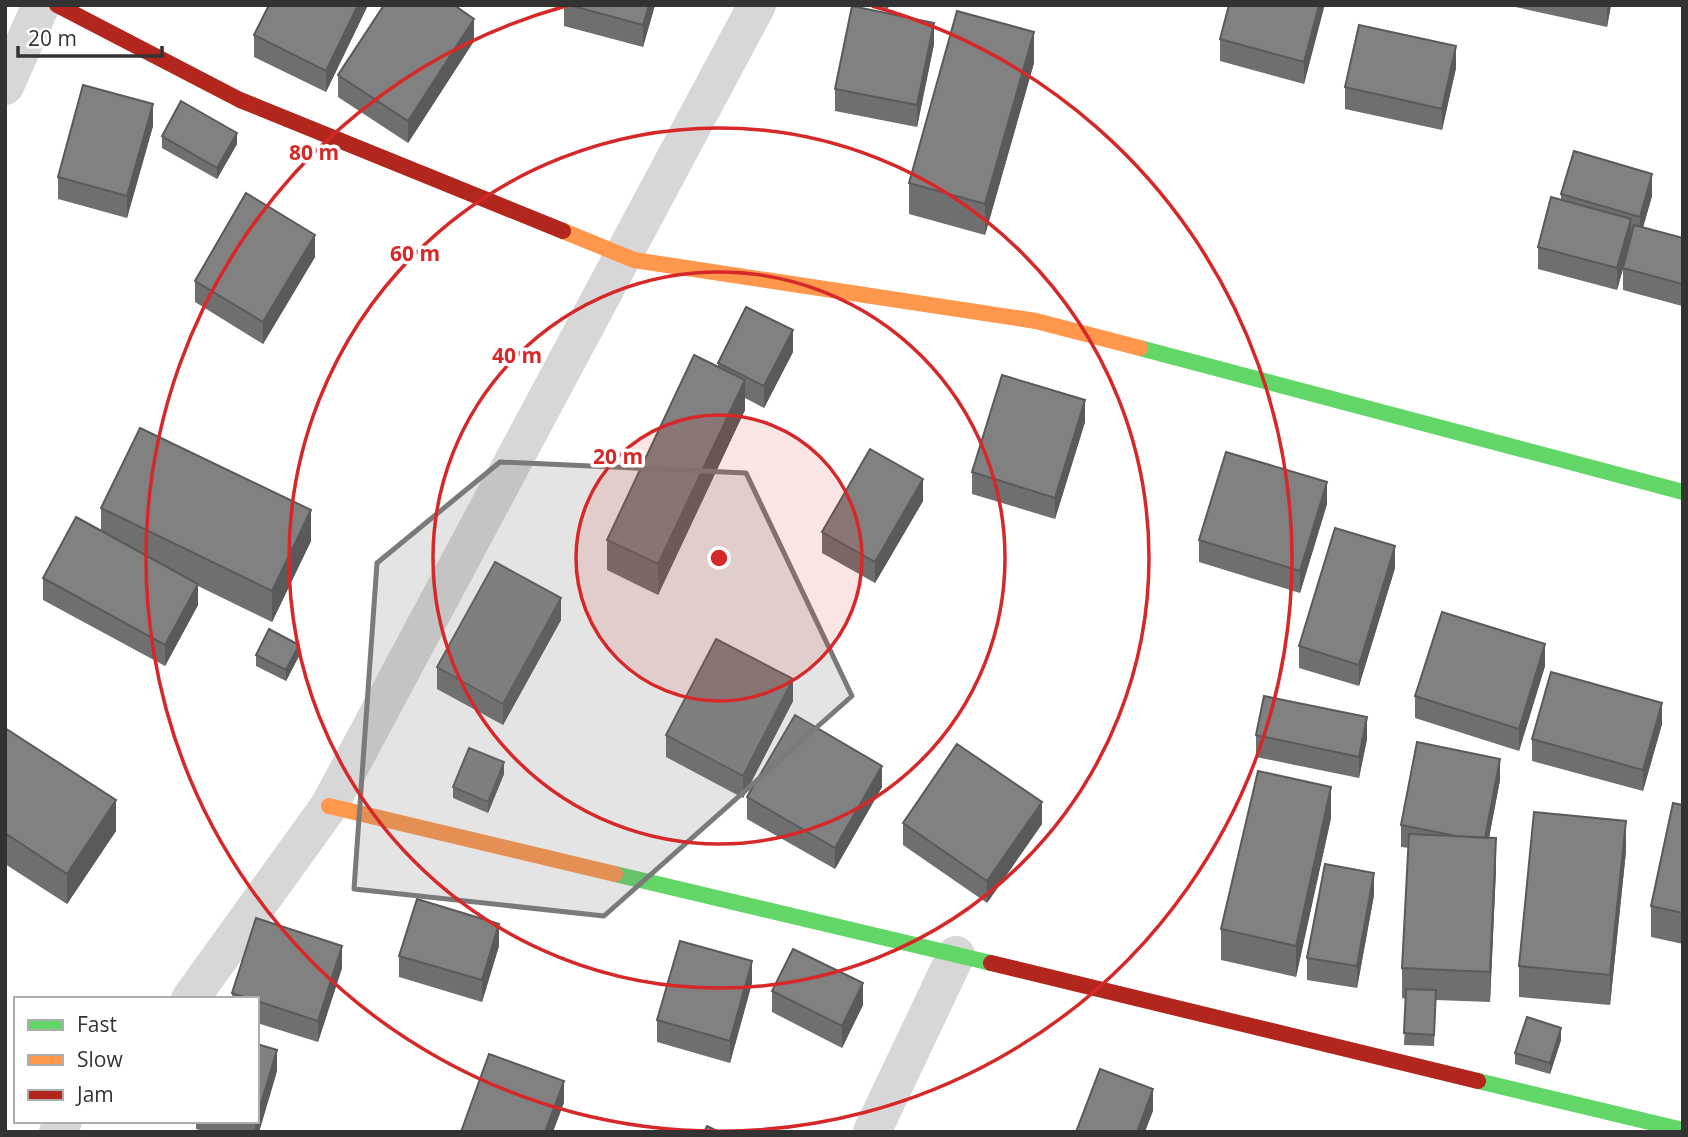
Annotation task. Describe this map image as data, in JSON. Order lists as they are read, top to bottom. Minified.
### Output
{"legend":["Fast","Slow","Jam"],"scale_bar":"20 m","rings":["80 m","60 m","40 m","20 m"]}
